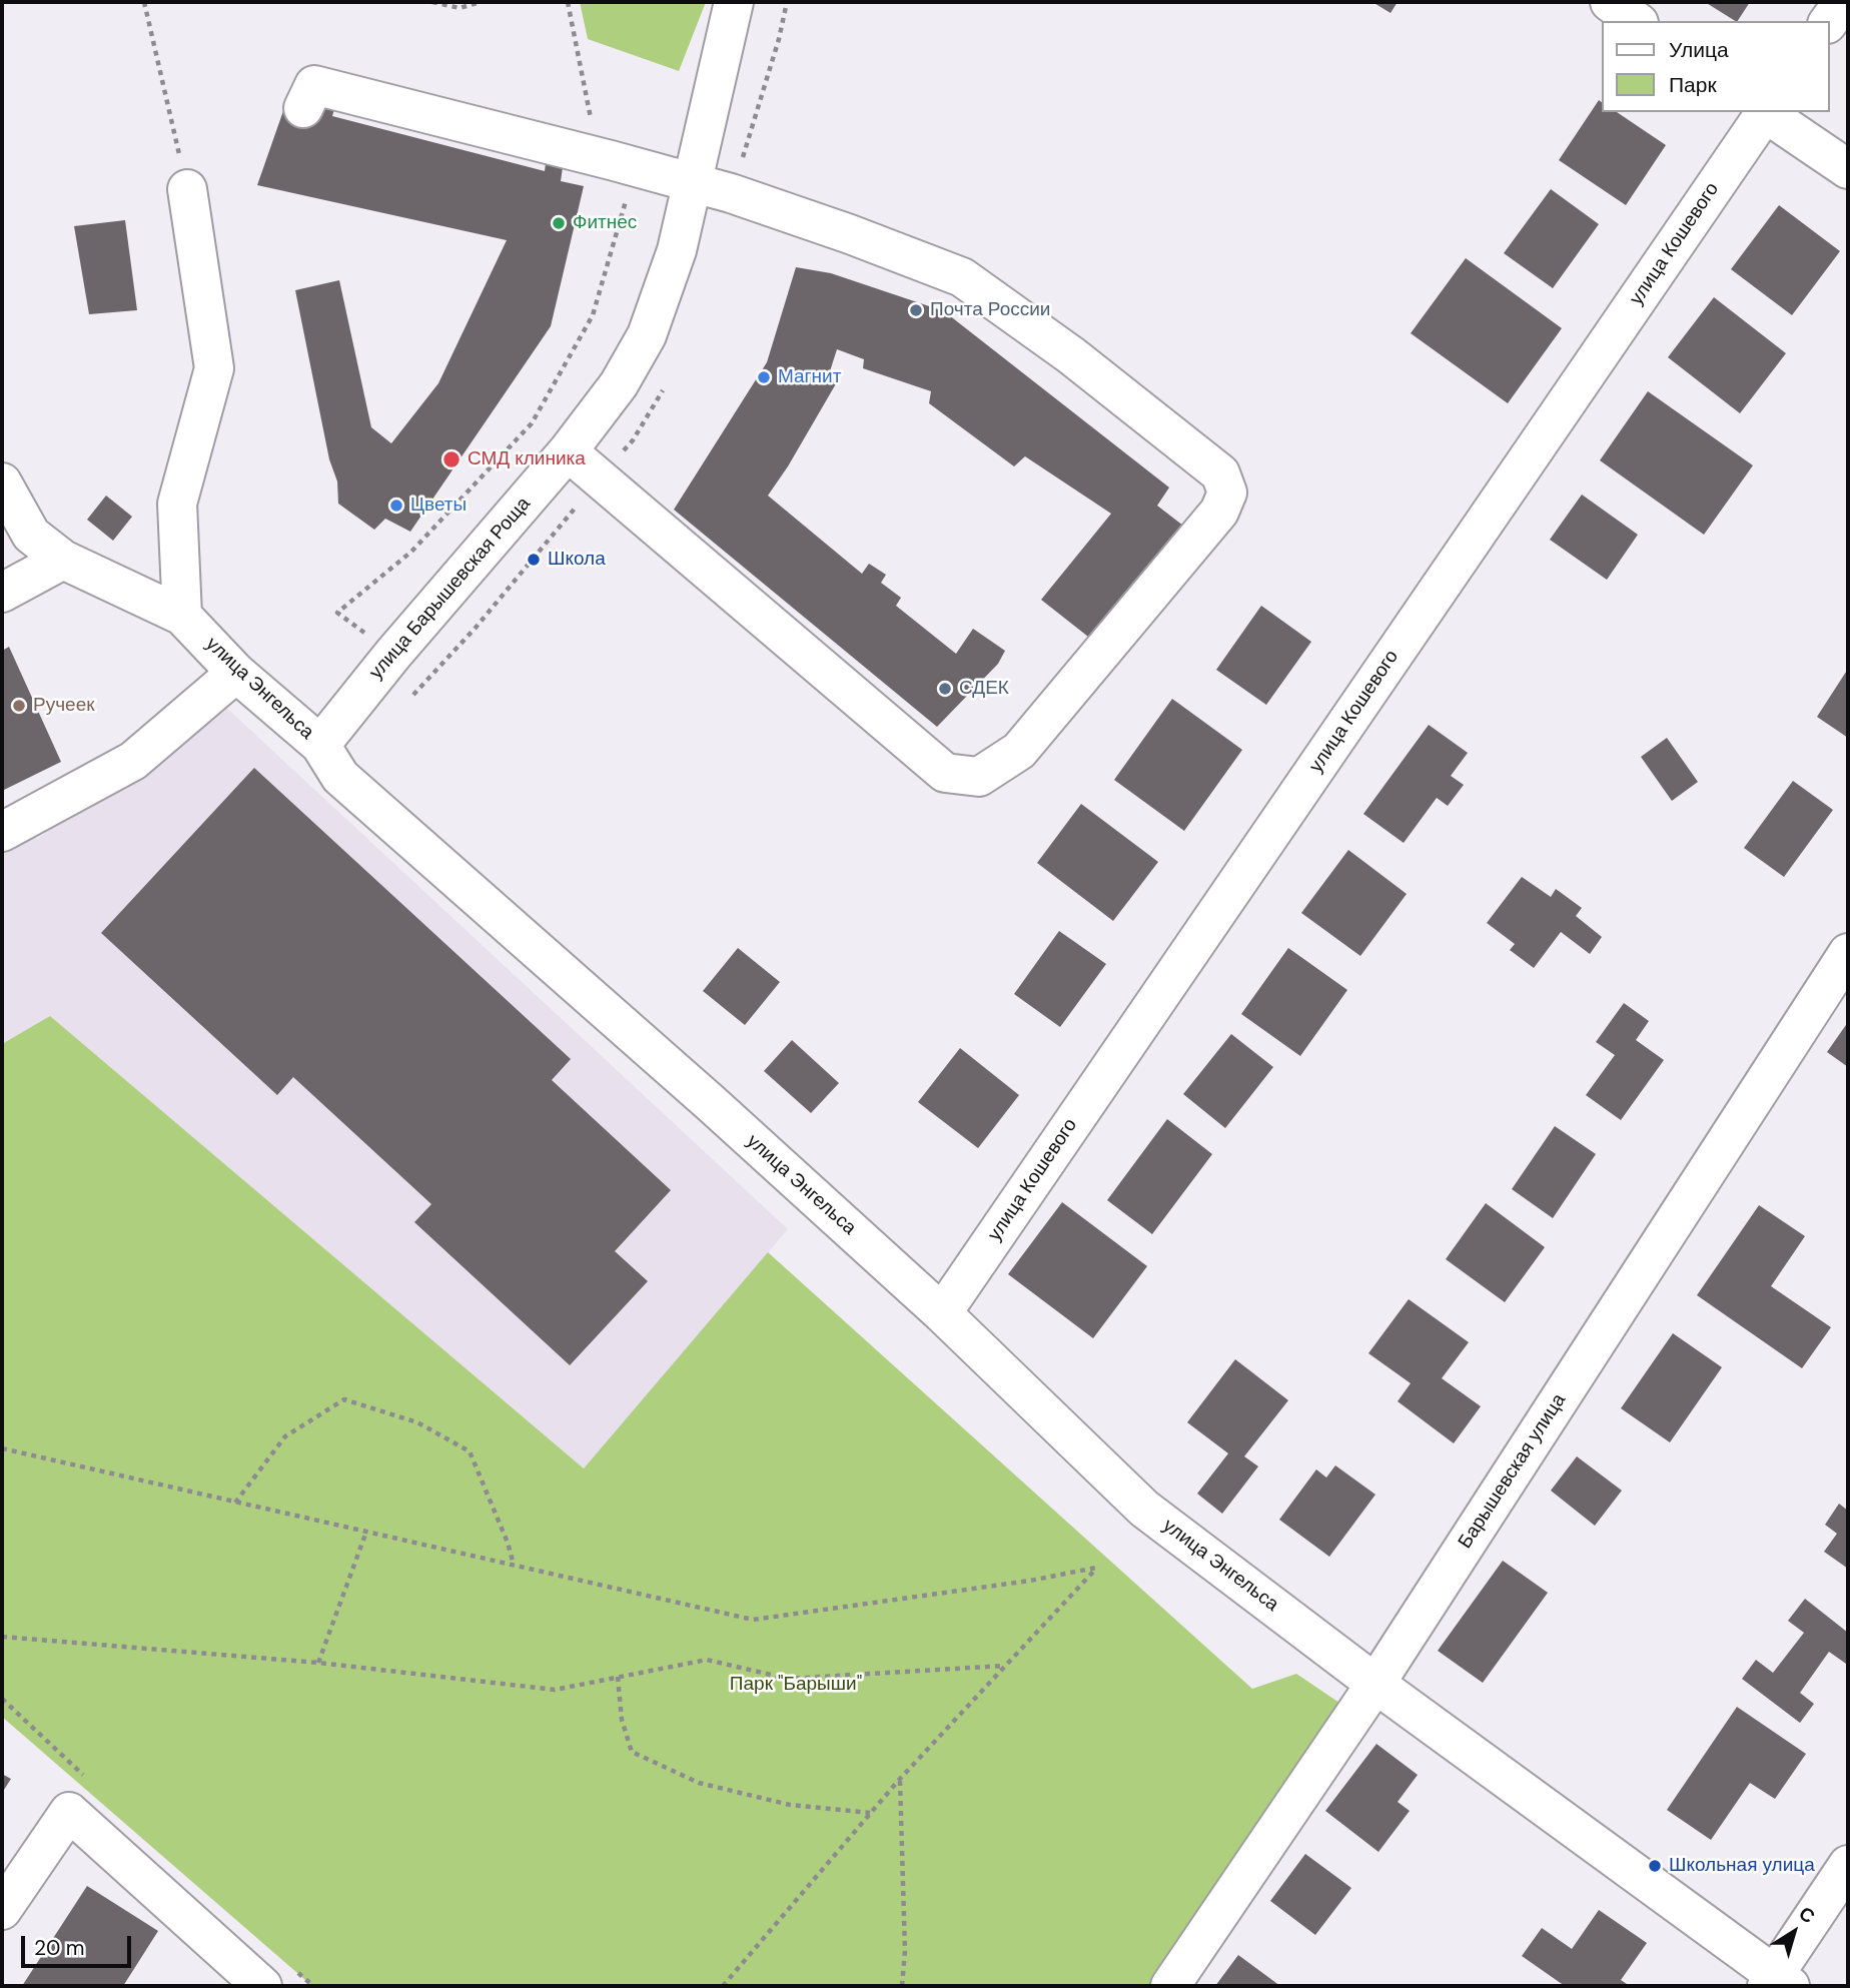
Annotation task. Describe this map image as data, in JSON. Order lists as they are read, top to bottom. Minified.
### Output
{"streets":{"street":["улица Кошевого","улица Барышевская Роща","улица Энгельса","Барышевская улица"]},"crossings":[["улица Кошевого","улица Энгельса"],["улица Барышевская Роща","улица Энгельса"],["улица Энгельса","Барышевская улица"]],"parks":["Парк \"Барыши\""],"places":["Фитнес","Почта России","Магнит","СМД клиника","Цветы","Школа","СДЕК","Ручеек","Школьная улица"],"legend":["Улица","Парк"],"scale_bar":"20 m","north":"top right"}
